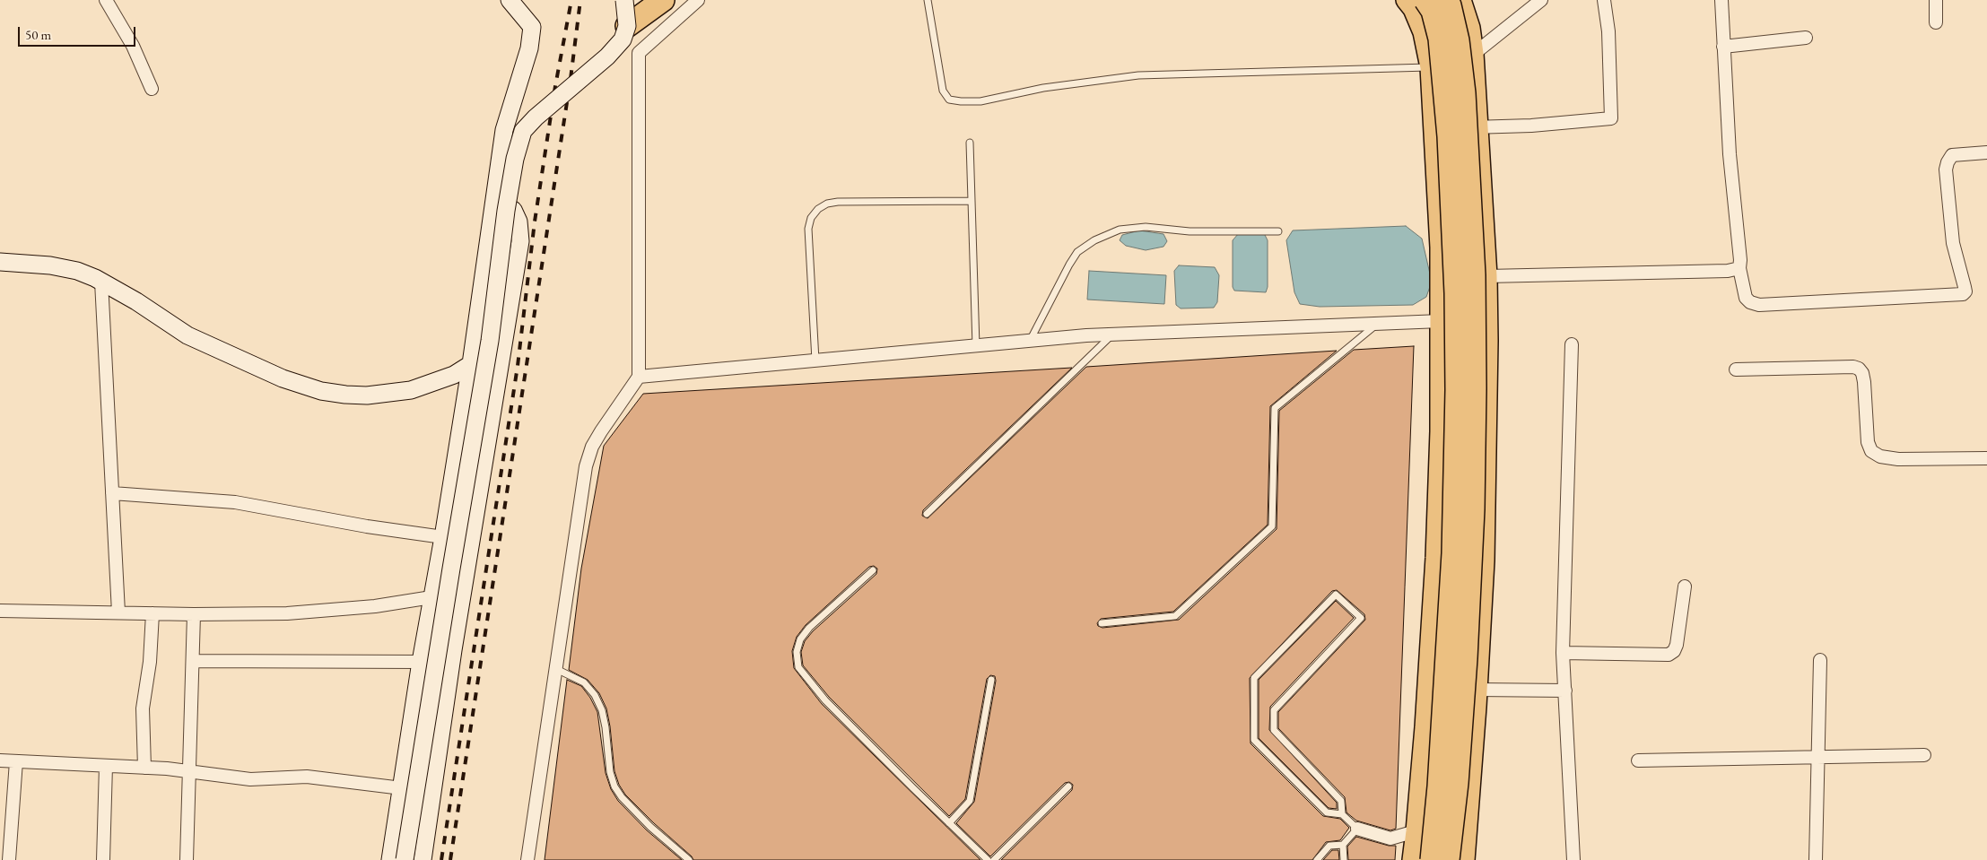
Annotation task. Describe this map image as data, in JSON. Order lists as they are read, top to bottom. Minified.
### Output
{"scale_bar":"50 m"}
